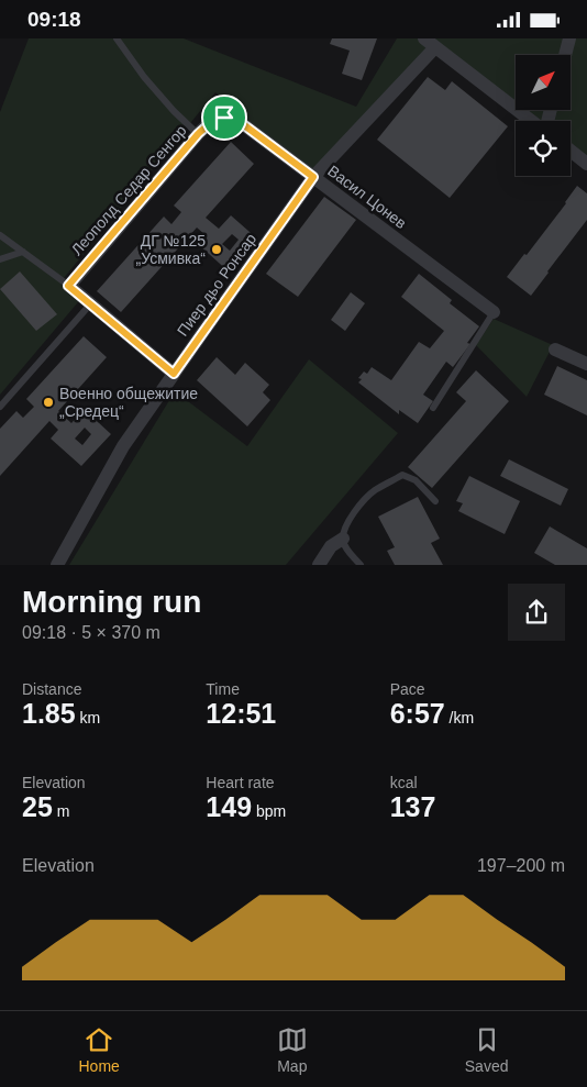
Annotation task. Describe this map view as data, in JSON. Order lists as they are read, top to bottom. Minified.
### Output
{"streets":{"street":["Леополд Седар Сенгор","Васил Цонев","Пиер дьо Ронсар"]},"crossings":[["Леополд Седар Сенгор","Васил Цонев"],["Васил Цонев","Пиер дьо Ронсар"]],"places":["ДГ №125 „Усмивка“","Военно общежитие „Средец“"],"north":"top right","page":{"status":"09:18","heading":["Morning run","09:18 · 5 × 370 m"],"stats":[["Distance","1.85 km"],["Time","12:51"],["Pace","6:57 /km"],["Elevation","25 m"],["Heart rate","149 bpm"],["kcal","137"]],"chart":["Elevation","197–200 m"],"tabs":["Home","Map","Saved"]}}
